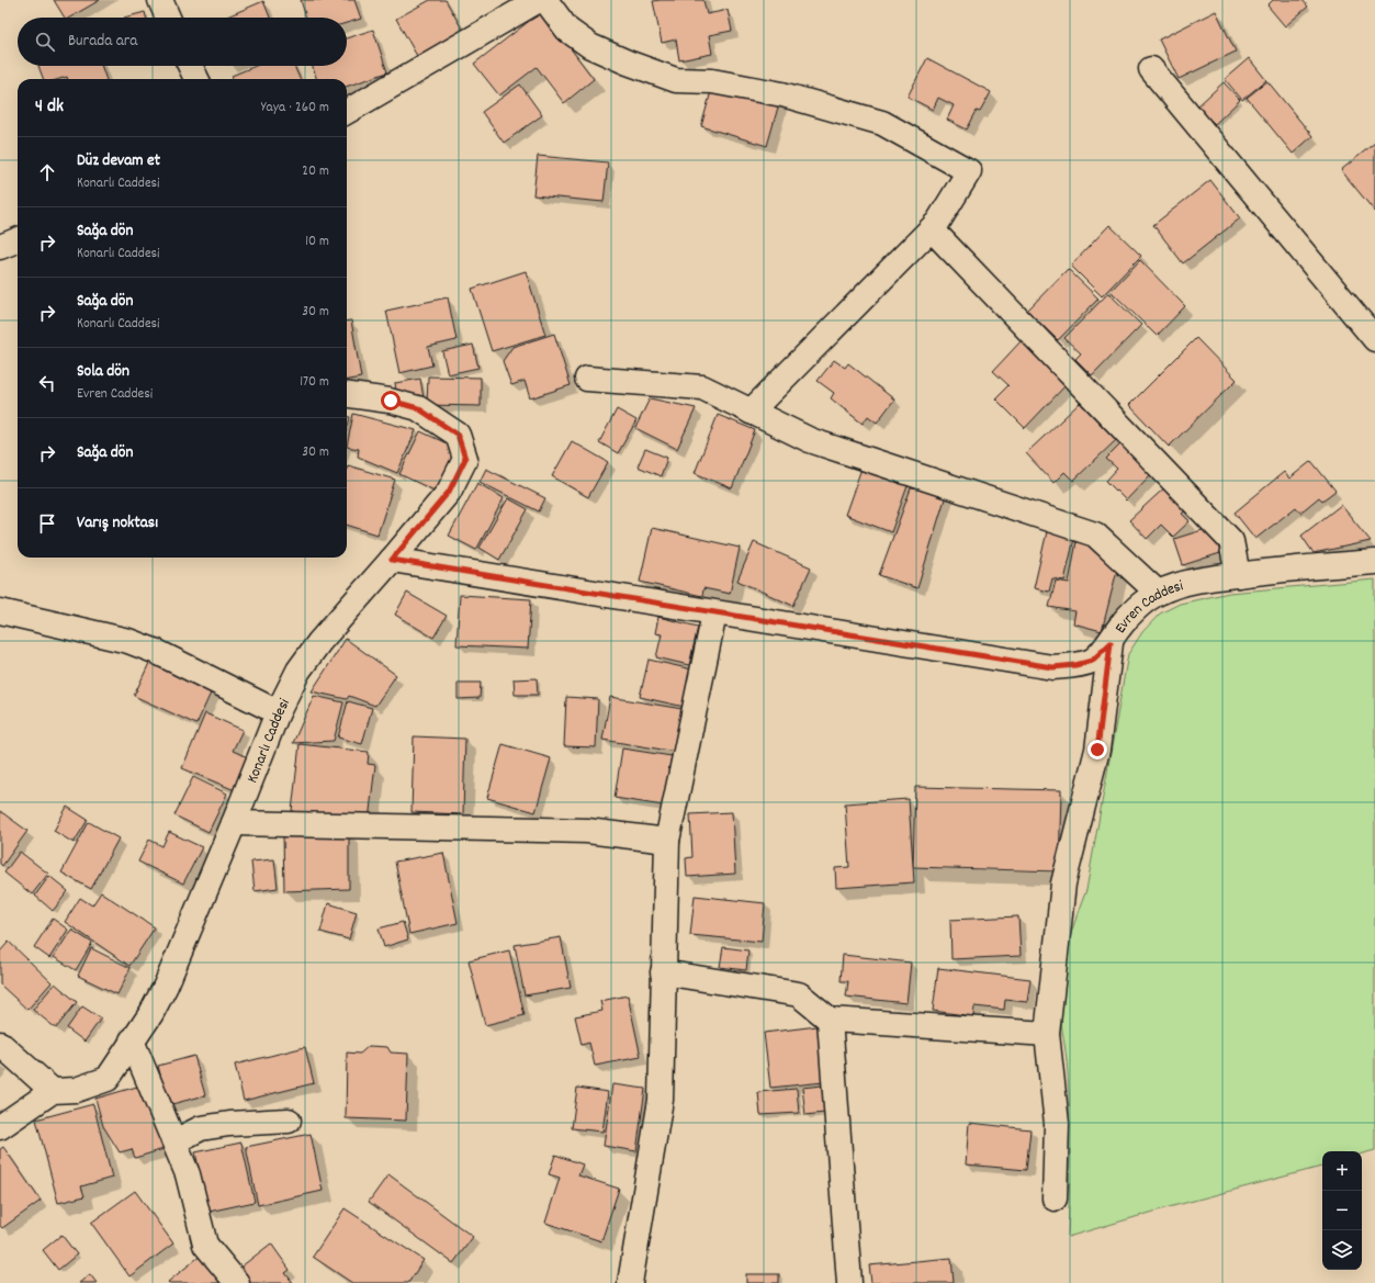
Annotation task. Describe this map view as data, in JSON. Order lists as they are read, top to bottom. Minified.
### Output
{"streets":{"street":["Evren Caddesi","Konarlı Caddesi"]},"crossings":[["Evren Caddesi","Konarlı Caddesi"]],"page":{"search":"Burada ara","heading":["4 dk","Yaya · 260 m"],"list":[["Düz devam et","Konarlı Caddesi","20 m"],["Sağa dön","Konarlı Caddesi","10 m"],["Sağa dön","Konarlı Caddesi","30 m"],["Sola dön","Evren Caddesi","170 m"],["Sağa dön","30 m"],"Varış noktası"],"map_buttons":["+","−"]}}
